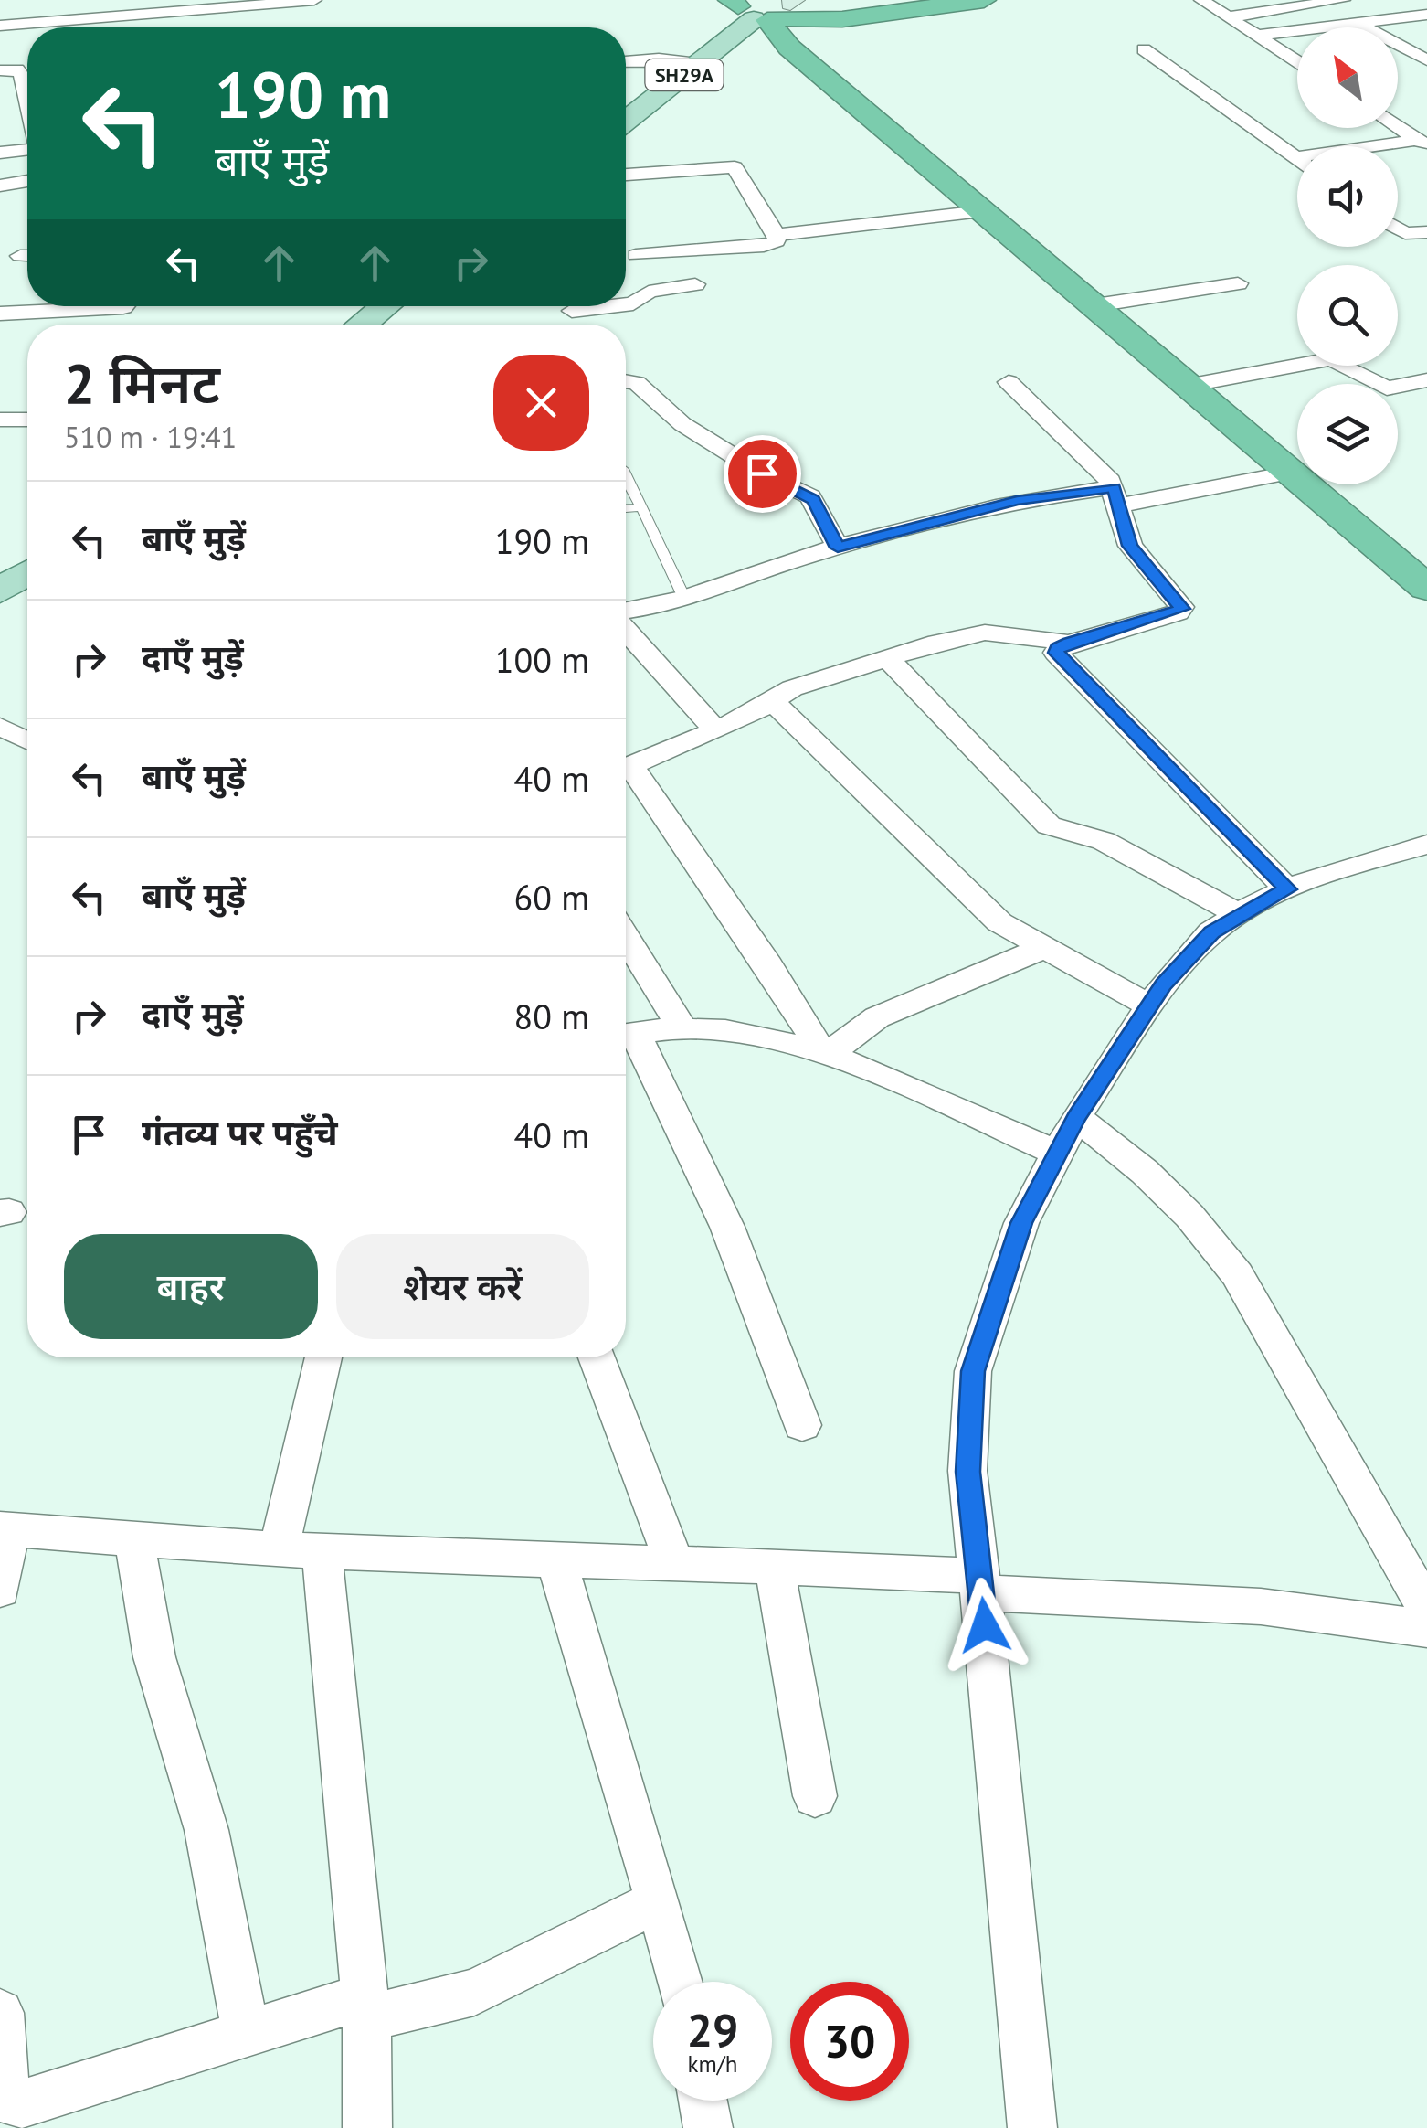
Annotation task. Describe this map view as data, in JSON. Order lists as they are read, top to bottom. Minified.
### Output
{"streets":{"main road":["SH29A"]},"north":"top left","page":{"turn":["190 m","बाएँ मुड़ें"],"heading":["2 मिनट","510 m · 19:41"],"list":[{"name":"बाएँ मुड़ें","value":"190 m"},{"name":"दाएँ मुड़ें","value":"100 m"},{"name":"बाएँ मुड़ें","value":"40 m"},{"name":"बाएँ मुड़ें","value":"60 m"},{"name":"दाएँ मुड़ें","value":"80 m"},{"name":"गंतव्य पर पहुँचे","value":"40 m"}],"buttons":["बाहर","शेयर करें"],"speed":"29 km/h","limit":"30"}}
